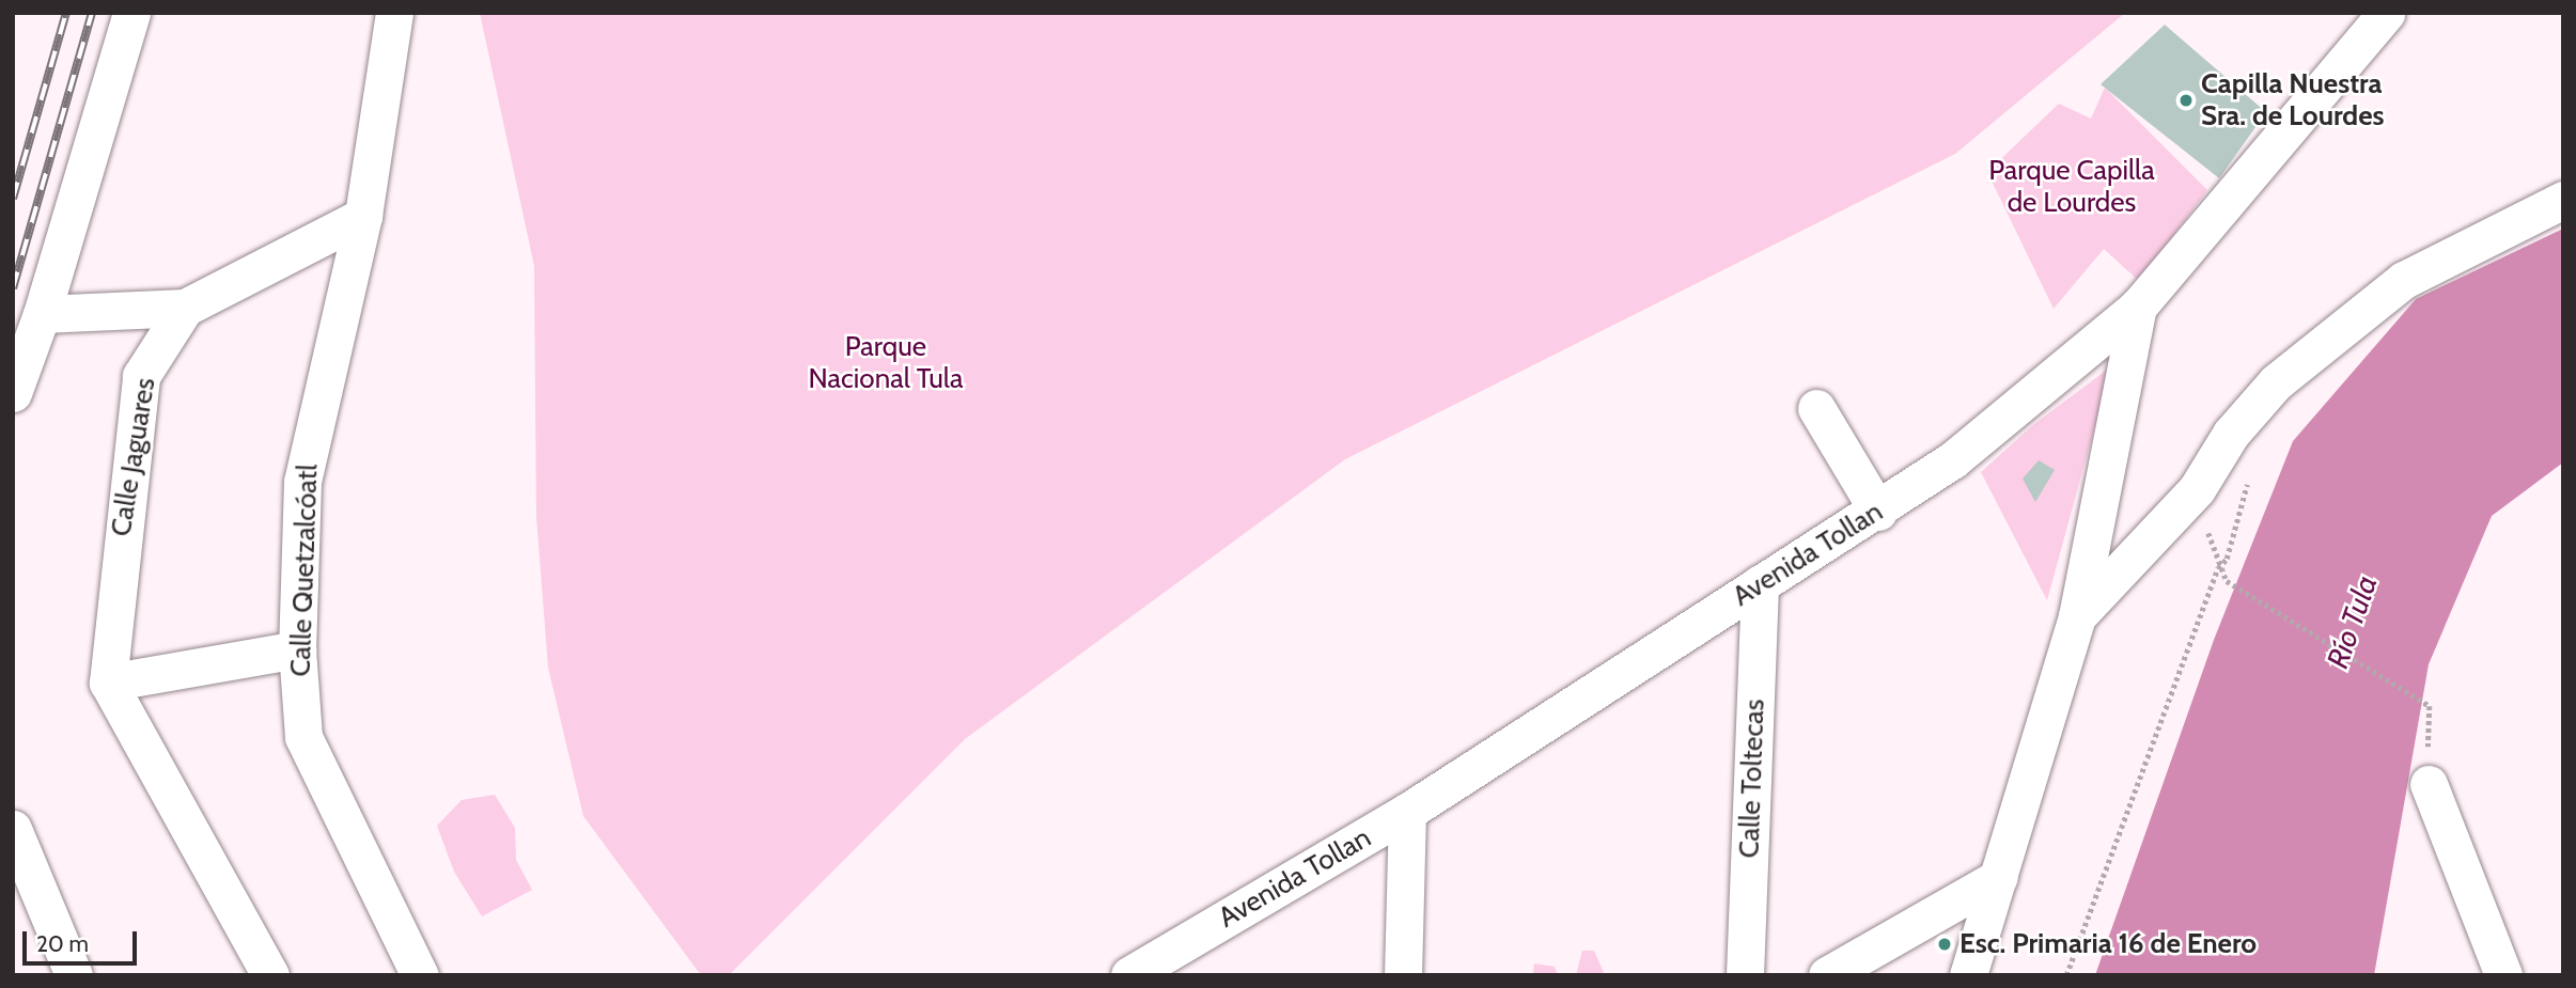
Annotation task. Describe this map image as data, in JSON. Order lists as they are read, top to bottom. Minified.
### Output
{"streets":{"street":["Calle Jaguares","Avenida Tollan","Calle Quetzalcóatl","Calle Toltecas"]},"crossings":[["Avenida Tollan","Calle Toltecas"]],"water":["Río Tula"],"parks":["Parque Capilla de Lourdes","Parque Nacional Tula"],"places":["Capilla Nuestra Sra. de Lourdes","Esc. Primaria 16 de Enero"],"scale_bar":"20 m"}
